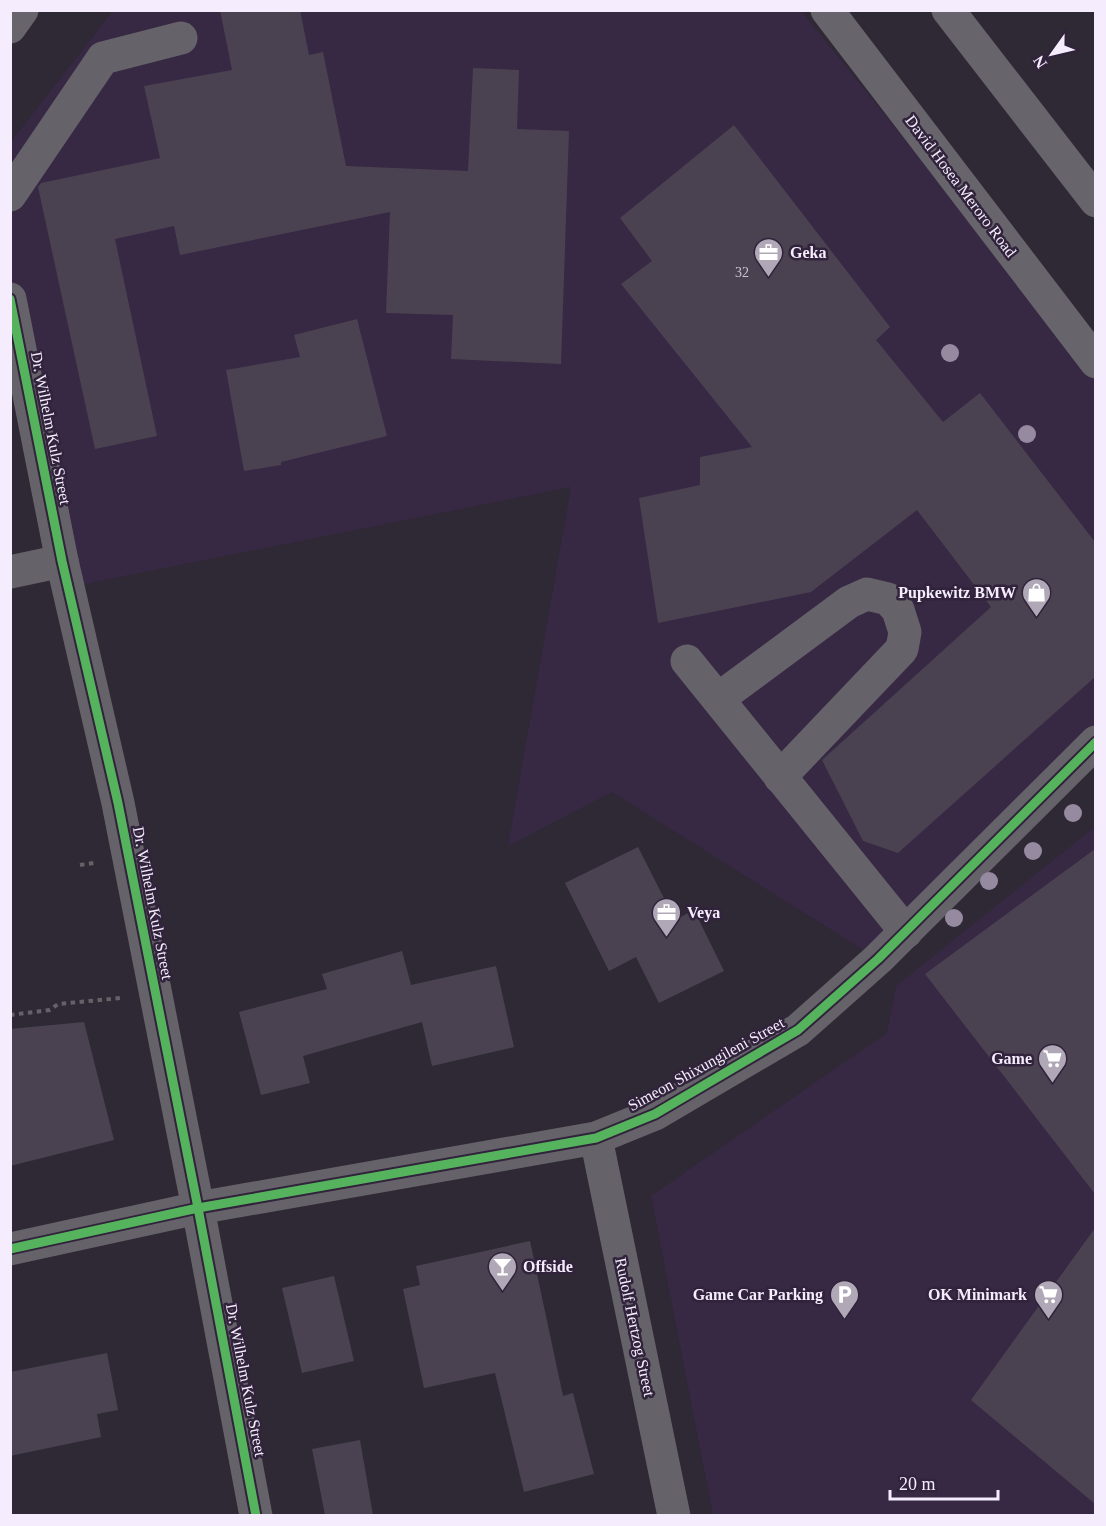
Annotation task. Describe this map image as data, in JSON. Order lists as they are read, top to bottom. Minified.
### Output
{"streets":{"main road":["David Hosea Meroro Road"],"street":["Dr. Wilhelm Kulz Street","Simeon Shixungileni Street","Rudolf Hertzog Street"]},"crossings":[["Dr. Wilhelm Kulz Street","Simeon Shixungileni Street"],["Simeon Shixungileni Street","Rudolf Hertzog Street"]],"places":{"office":["Geka","Veya"],"shop":["Pupkewitz BMW"],"supermarket":["Game","OK Minimark"],"bar":["Offside"],"parking":["Game Car Parking"]},"house_numbers":["32"],"scale_bar":"20 m","north":"bottom left"}
